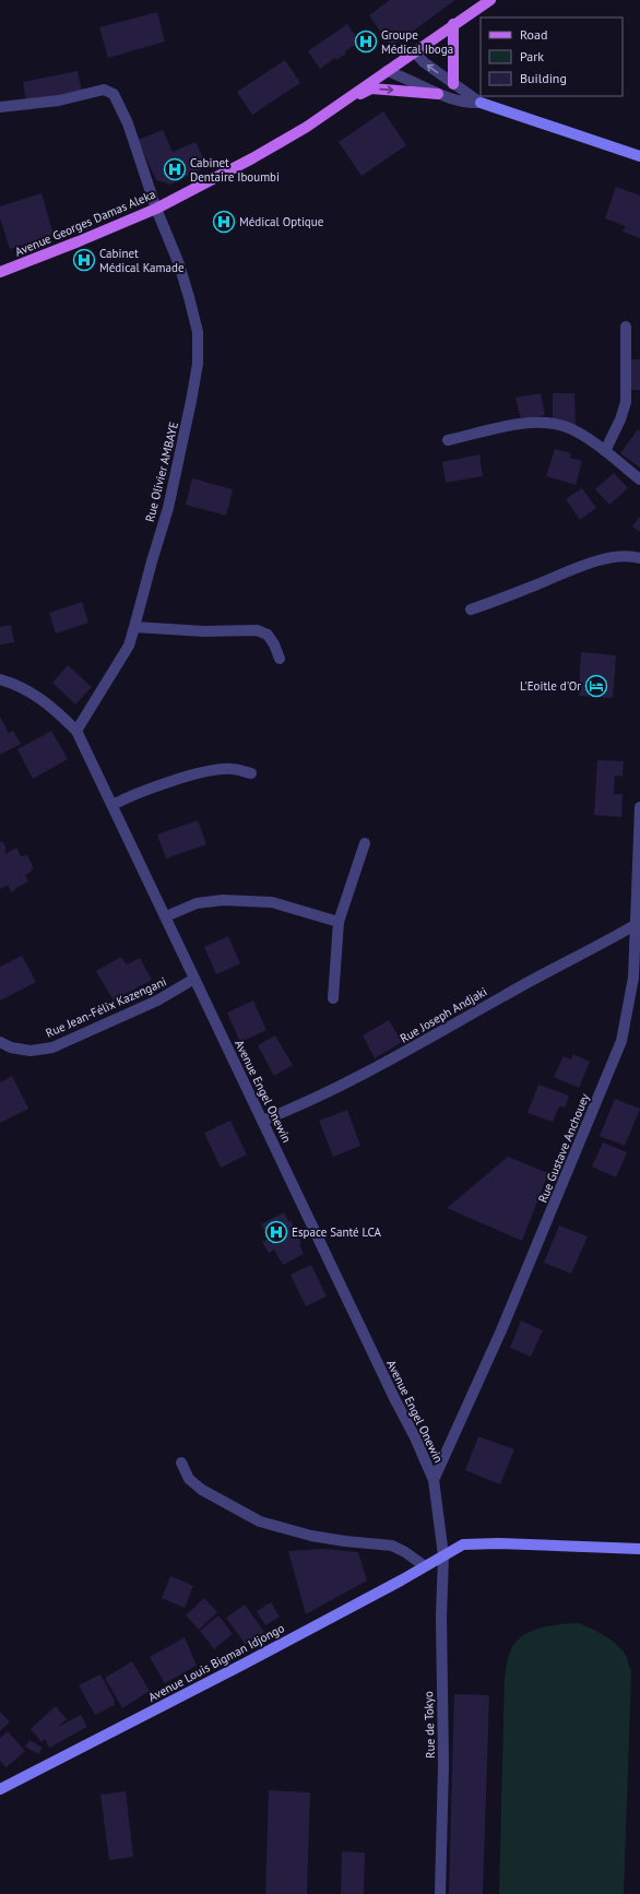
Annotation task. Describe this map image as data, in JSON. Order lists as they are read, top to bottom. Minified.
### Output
{"streets":{"main road":["Avenue Georges Damas Aleka","Avenue Louis Bigman Idjongo"],"street":["Rue Olivier AMBAYE","Rue Jean-Félix Kazengani","Rue Joseph Andjaki","Avenue Engel Onewin","Rue Gustave Anchouey","Rue de Tokyo"]},"crossings":[["Avenue Georges Damas Aleka","Rue Olivier AMBAYE"],["Rue Olivier AMBAYE","Avenue Engel Onewin"],["Rue Jean-Félix Kazengani","Avenue Engel Onewin"],["Rue Joseph Andjaki","Avenue Engel Onewin"],["Rue Joseph Andjaki","Rue Gustave Anchouey"],["Avenue Engel Onewin","Rue Gustave Anchouey"],["Avenue Engel Onewin","Avenue Louis Bigman Idjongo"],["Avenue Engel Onewin","Rue de Tokyo"],["Avenue Louis Bigman Idjongo","Rue de Tokyo"]],"places":{"hospital":["Groupe Médical Iboga","Cabinet Dentaire Iboumbi","Médical Optique","Cabinet Médical Kamade","Espace Santé LCA"],"hotel":["L'Eoitle d'Or"]},"legend":["Road","Park","Building"]}
